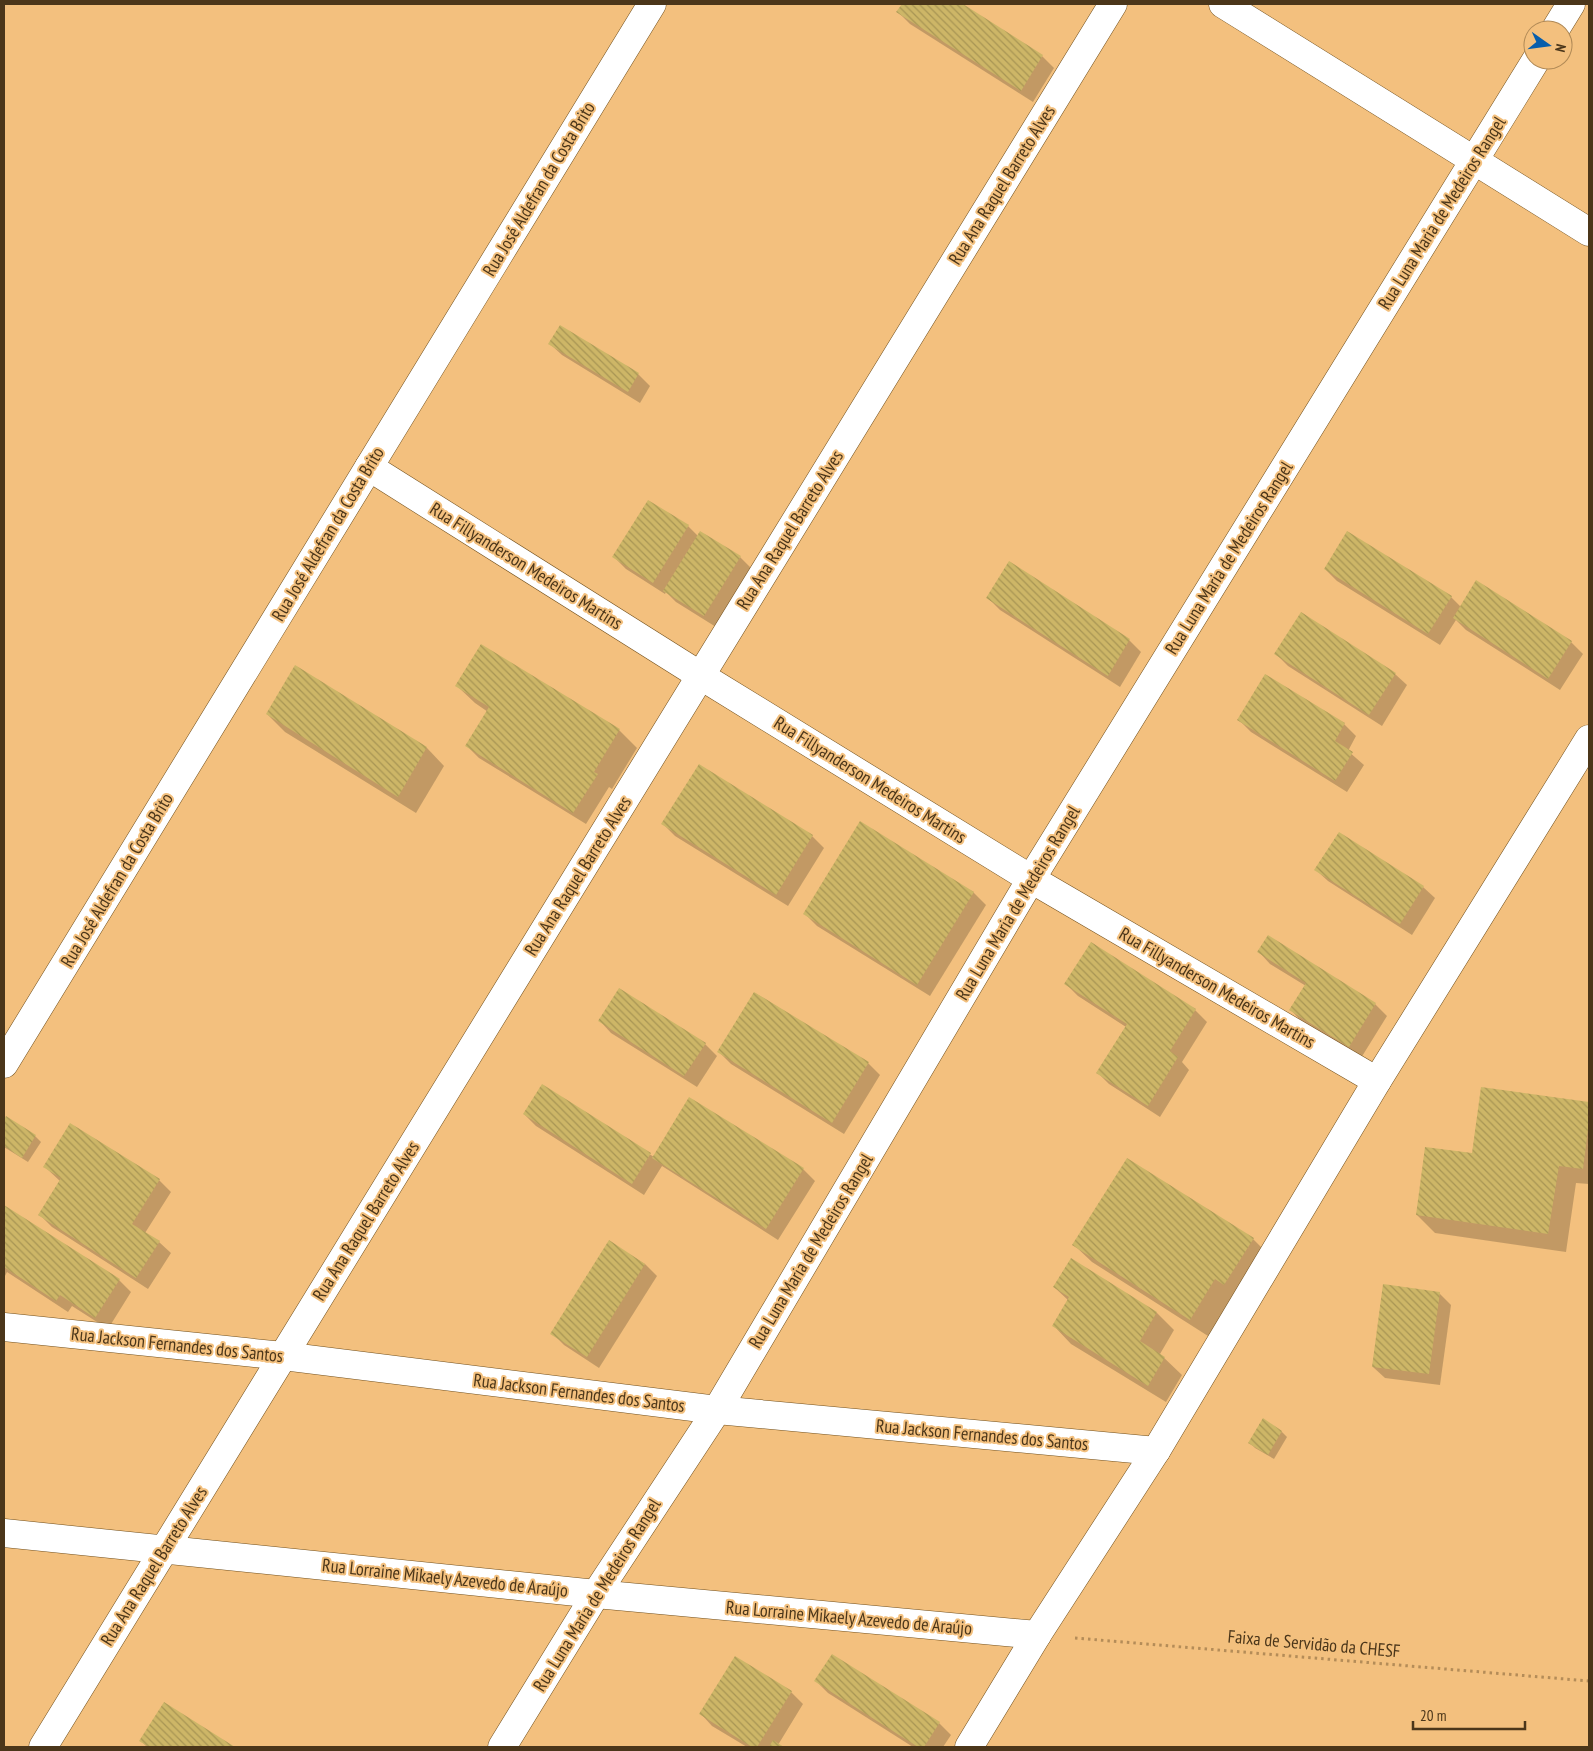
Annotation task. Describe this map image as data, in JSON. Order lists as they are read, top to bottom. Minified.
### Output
{"streets":{"street":["Rua Ana Raquel Barreto Alves","Rua José Aldefran da Costa Brito","Rua Luna Maria de Medeiros Rangel","Rua Fillyanderson Medeiros Martins","Rua Jackson Fernandes dos Santos","Rua Lorraine Mikaely Azevedo de Araújo"],"path":["Faixa de Servidão da CHESF"]},"crossings":[["Rua Ana Raquel Barreto Alves","Rua Fillyanderson Medeiros Martins"],["Rua Ana Raquel Barreto Alves","Rua Jackson Fernandes dos Santos"],["Rua Ana Raquel Barreto Alves","Rua Lorraine Mikaely Azevedo de Araújo"],["Rua José Aldefran da Costa Brito","Rua Fillyanderson Medeiros Martins"],["Rua Luna Maria de Medeiros Rangel","Rua Fillyanderson Medeiros Martins"],["Rua Luna Maria de Medeiros Rangel","Rua Jackson Fernandes dos Santos"],["Rua Luna Maria de Medeiros Rangel","Rua Lorraine Mikaely Azevedo de Araújo"],["Rua Lorraine Mikaely Azevedo de Araújo","Faixa de Servidão da CHESF"]],"scale_bar":"20 m","north":"right"}
